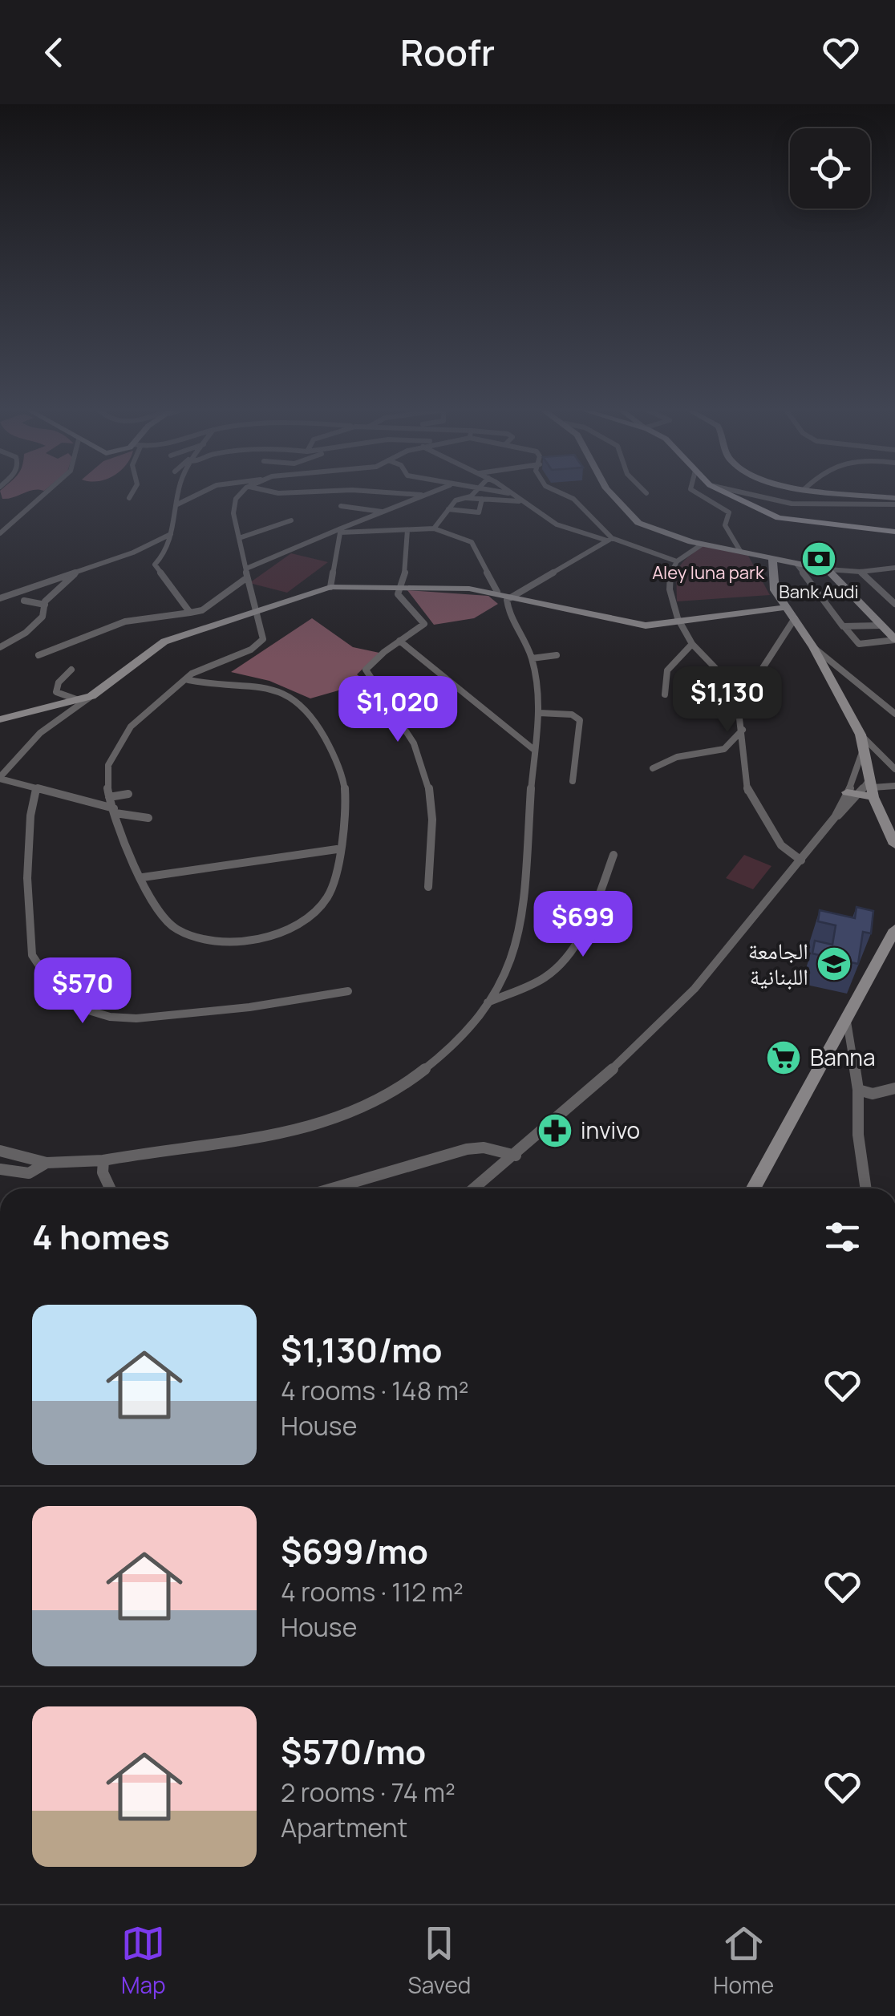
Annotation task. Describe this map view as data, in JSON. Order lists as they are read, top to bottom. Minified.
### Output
{"parks":["Aley luna park"],"places":{"bank":["Bank Audi"],"school or university":["الجامعة اللبنانية"],"supermarket":["Banna"],"pharmacy":["invivo"]},"page":{"header":"Roofr","price":["$1,130","$1,020","$699","$570"],"heading":"4 homes","list":[{"name":"$1,130/mo","note":"4 rooms · 148 m² · House"},{"name":"$699/mo","note":"4 rooms · 112 m² · House"},{"name":"$570/mo","note":"2 rooms · 74 m² · Apartment"}],"tabs":["Map","Saved","Home"]}}
